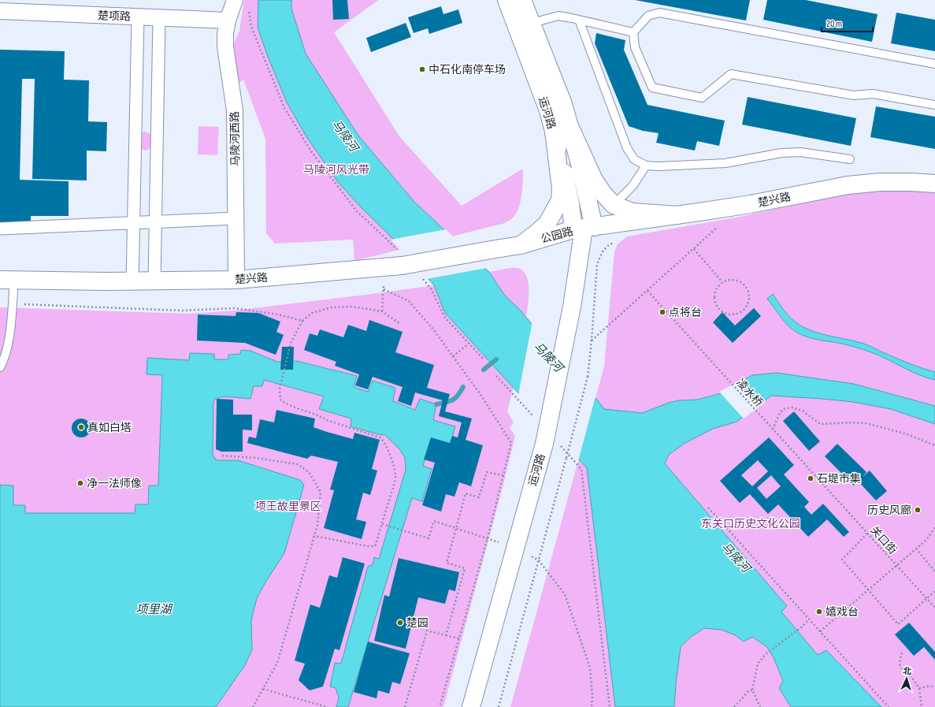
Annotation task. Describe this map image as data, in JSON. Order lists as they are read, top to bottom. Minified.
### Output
{"streets":{"street":["楚项路","运河路","马陵河西路","楚兴路","公园路"],"path":["凌水桥","关口街"]},"crossings":[["楚项路","马陵河西路"],["运河路","公园路"],["马陵河西路","楚兴路"],["楚兴路","公园路"],["凌水桥","关口街"]],"water":["马陵河","项里湖"],"parks":["马陵河风光带","项王故里景区","东关口历史文化公园"],"places":["中石化南停车场","点将台","真如白塔","石堤市集","净一法师像","历史风廊","嬉戏台","楚园"],"scale_bar":"20 m","north":"top"}
